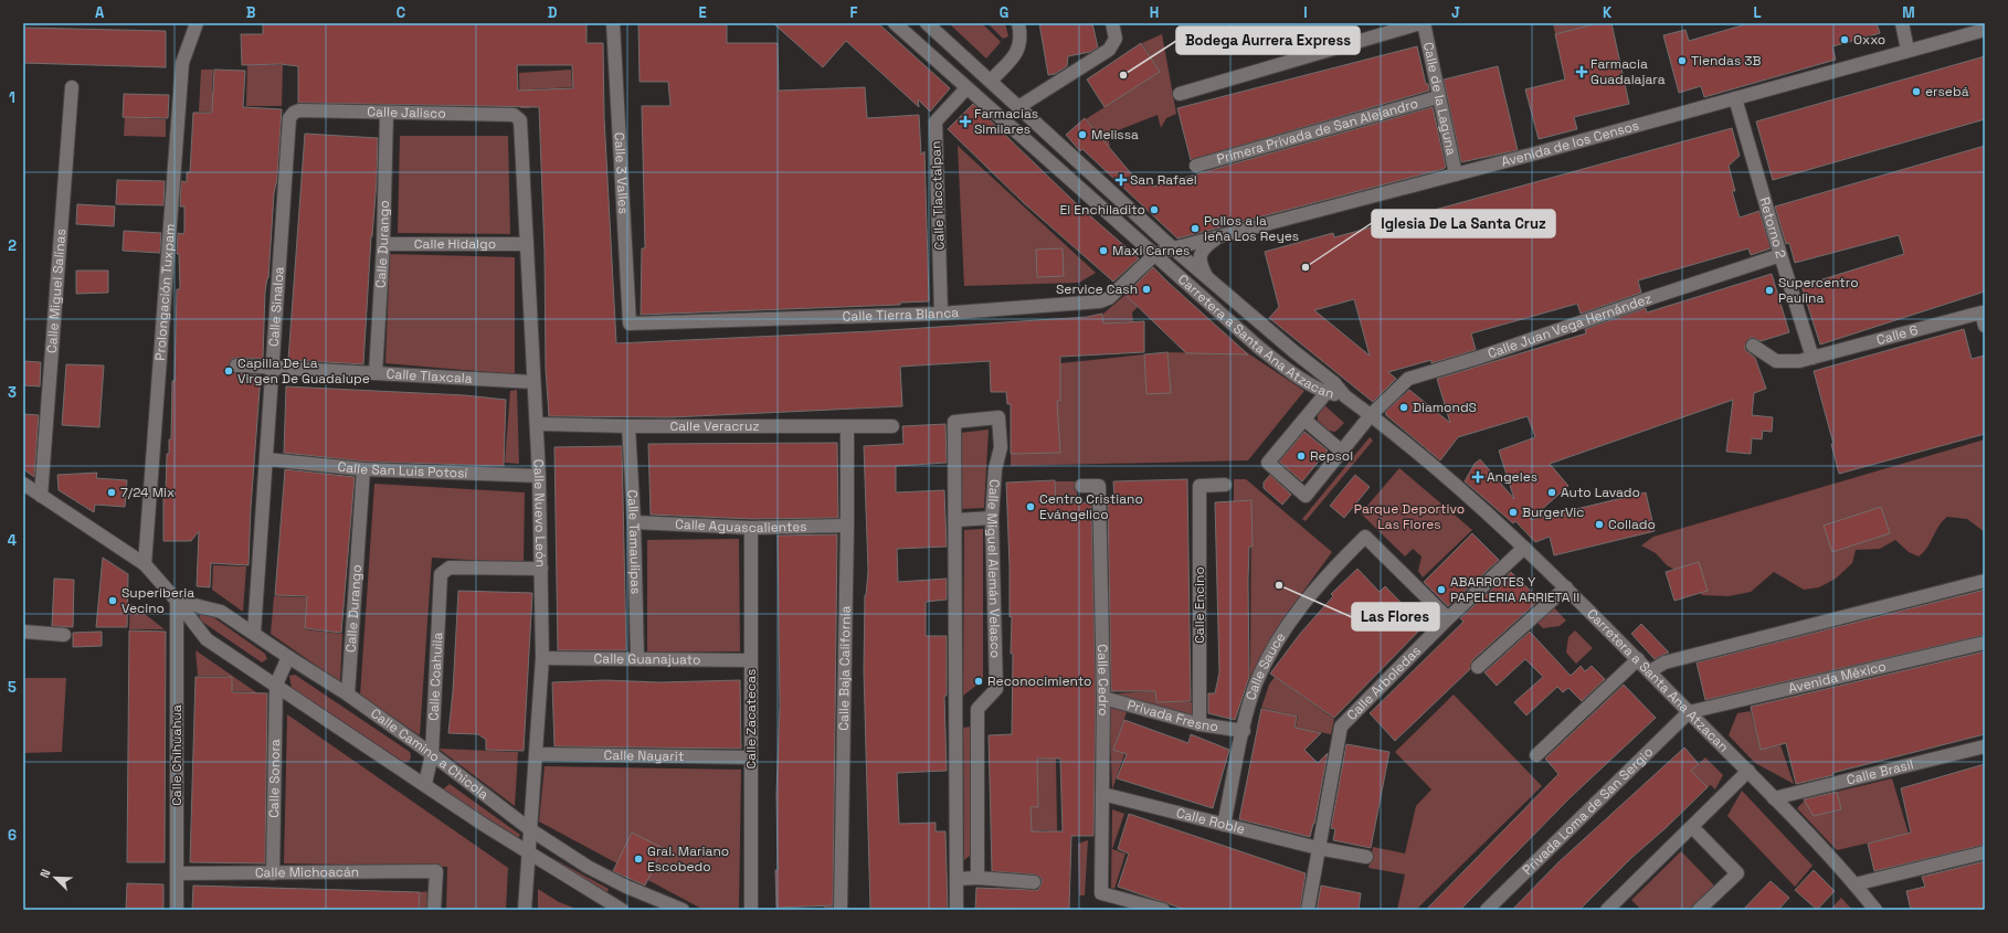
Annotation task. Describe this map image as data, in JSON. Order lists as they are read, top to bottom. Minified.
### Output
{"streets":{"street":["Calle de la Laguna","Calle Jalisco","Primera Privada de San Alejandro","Avenida de los Censos","Calle 3 Valles","Calle Tlacotalpan","Retorno 2","Calle Durango","Calle Hidalgo","Calle Miguel Salinas","Prolongación Tuxpam","Calle Sinaloa","Calle Tierra Blanca","Calle Juan Vega Hernández","Carretera a Santa Ana Atzacan","Calle 6","Calle Tlaxcala","Calle Veracruz","Calle San Luis Potosí","Calle Nuevo León","Calle Aguascalientes","Calle Tamaulipas","Calle Miguel Alemán Velasco","Calle Encino","Calle Guanajuato","Calle Sauce","Calle Baja California","Calle Coahuila","Avenida México","Calle Cedro","Calle Arboledas","Privada Fresno","Calle Zacatecas","Calle Camino a Chicola","Calle Chihuahua","Calle Nayarit","Calle Brasil","Calle Sonora","Privada Loma de San Sergio","Calle Roble","Calle Michoacán"]},"crossings":[["Calle de la Laguna","Primera Privada de San Alejandro"],["Calle de la Laguna","Avenida de los Censos"],["Calle Jalisco","Calle Durango"],["Calle Jalisco","Calle Sinaloa"],["Calle Jalisco","Calle Nuevo León"],["Avenida de los Censos","Retorno 2"],["Avenida de los Censos","Calle Tierra Blanca"],["Avenida de los Censos","Carretera a Santa Ana Atzacan"],["Calle 3 Valles","Calle Tierra Blanca"],["Calle Tlacotalpan","Calle Tierra Blanca"],["Calle Tlacotalpan","Carretera a Santa Ana Atzacan"],["Retorno 2","Calle Juan Vega Hernández"],["Retorno 2","Calle 6"],["Calle Durango","Calle Hidalgo"],["Calle Durango","Calle Tlaxcala"],["Calle Durango","Calle San Luis Potosí"],["Calle Durango","Calle Camino a Chicola"],["Calle Hidalgo","Calle Nuevo León"],["Calle Miguel Salinas","Calle Camino a Chicola"],["Prolongación Tuxpam","Calle Camino a Chicola"],["Calle Sinaloa","Calle Tlaxcala"],["Calle Sinaloa","Calle San Luis Potosí"],["Calle Sinaloa","Calle Camino a Chicola"],["Calle Tierra Blanca","Carretera a Santa Ana Atzacan"],["Calle Juan Vega Hernández","Carretera a Santa Ana Atzacan"],["Carretera a Santa Ana Atzacan","Avenida México"],["Carretera a Santa Ana Atzacan","Calle Arboledas"],["Carretera a Santa Ana Atzacan","Calle Brasil"],["Carretera a Santa Ana Atzacan","Privada Loma de San Sergio"],["Calle Tlaxcala","Calle Nuevo León"],["Calle Veracruz","Calle Nuevo León"],["Calle Veracruz","Calle Tamaulipas"],["Calle Veracruz","Calle Baja California"],["Calle San Luis Potosí","Calle Nuevo León"],["Calle Nuevo León","Calle Guanajuato"],["Calle Nuevo León","Calle Coahuila"],["Calle Nuevo León","Calle Camino a Chicola"],["Calle Nuevo León","Calle Nayarit"],["Calle Aguascalientes","Calle Tamaulipas"],["Calle Aguascalientes","Calle Baja California"],["Calle Aguascalientes","Calle Zacatecas"],["Calle Tamaulipas","Calle Guanajuato"],["Calle Encino","Privada Fresno"],["Calle Guanajuato","Calle Zacatecas"],["Calle Sauce","Calle Arboledas"],["Calle Sauce","Privada Fresno"],["Calle Sauce","Calle Roble"],["Calle Coahuila","Calle Camino a Chicola"],["Avenida México","Privada Loma de San Sergio"],["Calle Cedro","Privada Fresno"],["Calle Cedro","Calle Roble"],["Calle Arboledas","Calle Roble"],["Calle Zacatecas","Calle Nayarit"],["Calle Camino a Chicola","Calle Chihuahua"],["Calle Camino a Chicola","Calle Sonora"],["Calle Chihuahua","Calle Michoacán"],["Calle Sonora","Calle Michoacán"]],"parks":["Parque Deportivo Las Flores"],"places":{"other":["Oxxo","Tiendas 3B","Bodega Aurrera Express","ersebá","Melissa","El Enchiladito","Pollos a la leña Los Reyes","Maxi Carnes","Iglesia De La Santa Cruz","Service Cash","Supercentro Paulina","Capilla De La Virgen De Guadalupe","DiamondS","Repsol","7/24 Mix","Auto Lavado","Centro Cristiano Evángelico","BurgerVic","Collado","Las Flores","ABARROTES Y PAPELERIA ARRIETA II","Superiberia Vecino","Reconocimiento","Gral. Mariano Escobedo"],"health":["Farmacia Guadalajara","Farmacias Similares","San Rafael","Angeles"]},"north":"top left","grid":{"columns":["A","B","C","D","E","F","G","H","I","J","K","L","M"],"rows":["1","2","3","4","5","6"]}}
